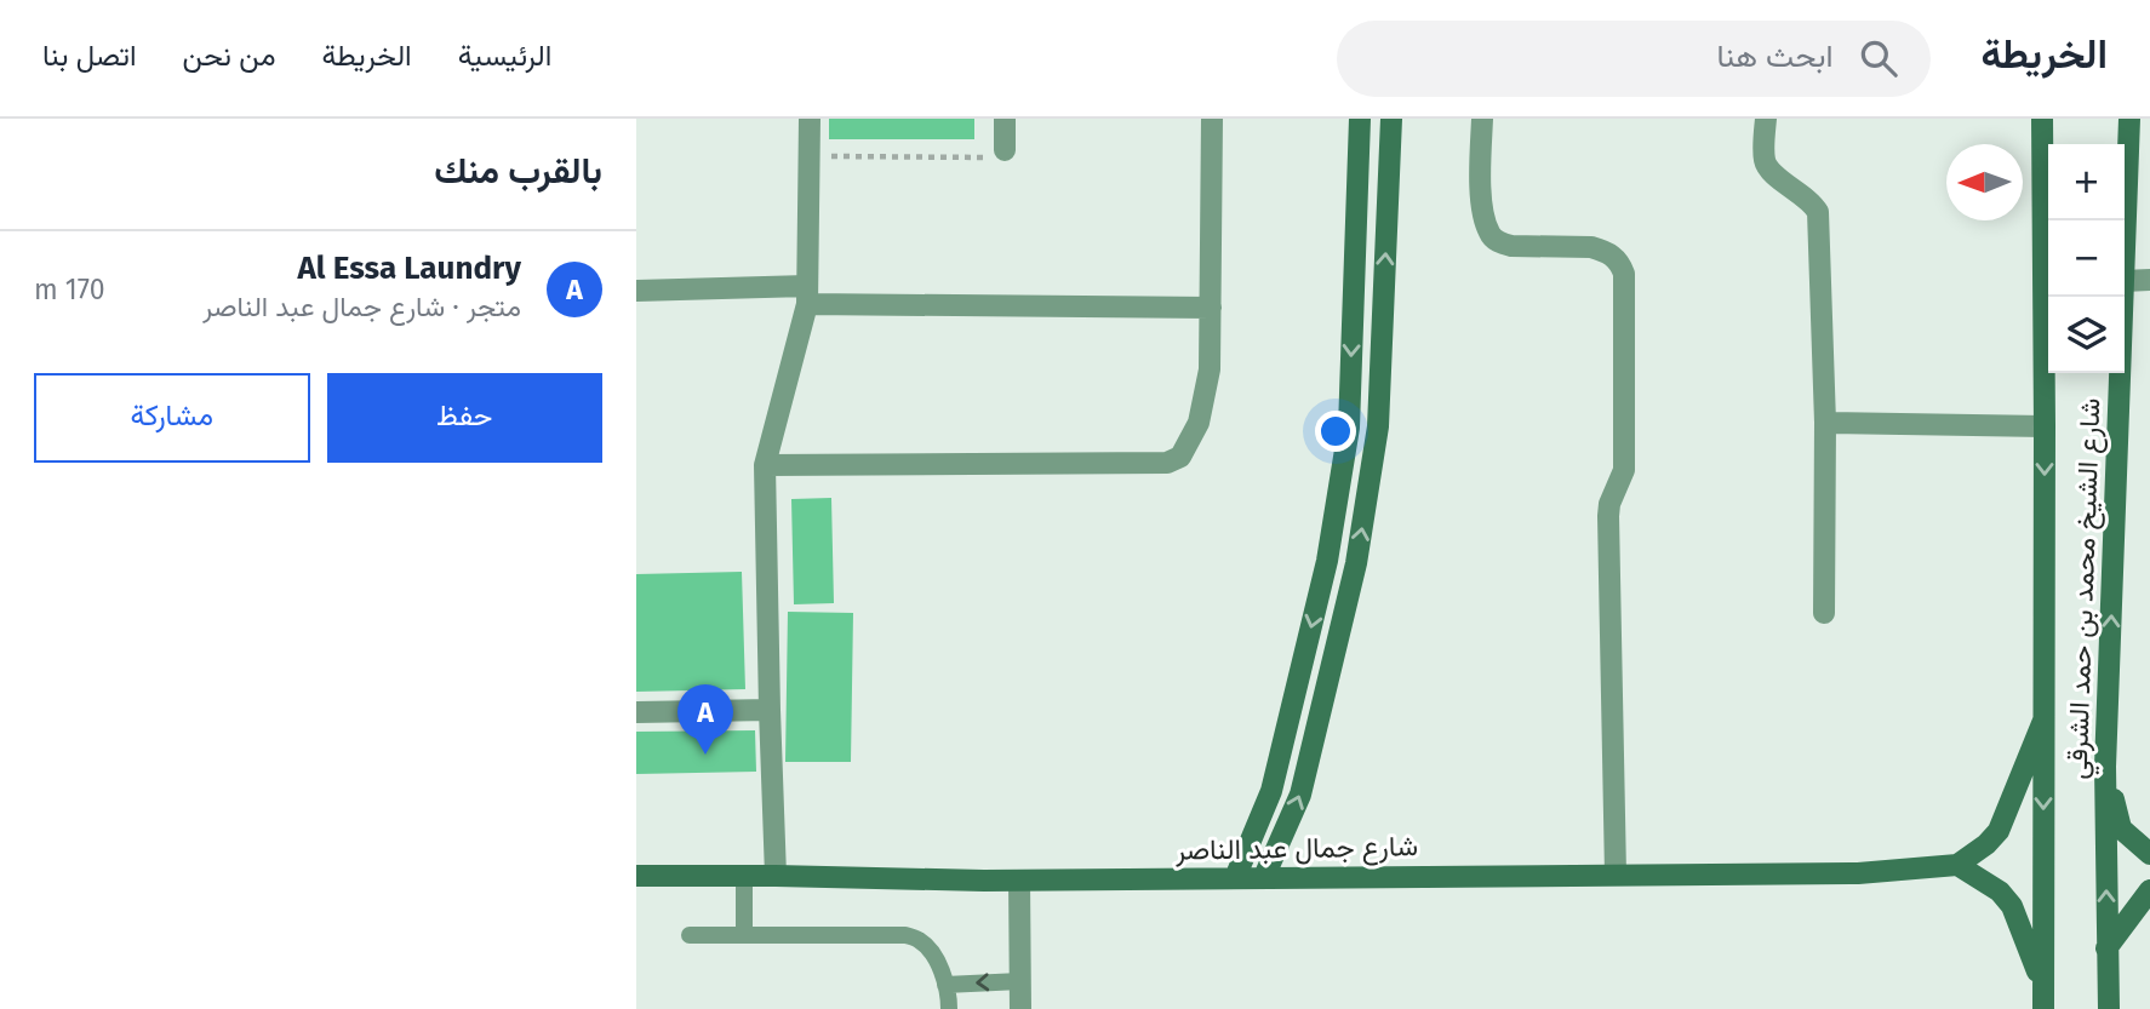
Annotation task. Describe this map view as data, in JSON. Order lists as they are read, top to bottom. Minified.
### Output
{"streets":{"street":["شارع الشيخ محمد بن حمد الشرقي","شارع جمال عبد الناصر"]},"north":"left","page":{"header":"الخريطة","search":"ابحث هنا","nav":["الرئيسية","الخريطة","من نحن","اتصل بنا"],"heading":"بالقرب منك","map_buttons":["+","−"],"list":[{"mark":"A","name":"Al Essa Laundry","note":"متجر · شارع جمال عبد الناصر","value":"170 m"}],"buttons":["حفظ","مشاركة"],"pins":"A"}}
